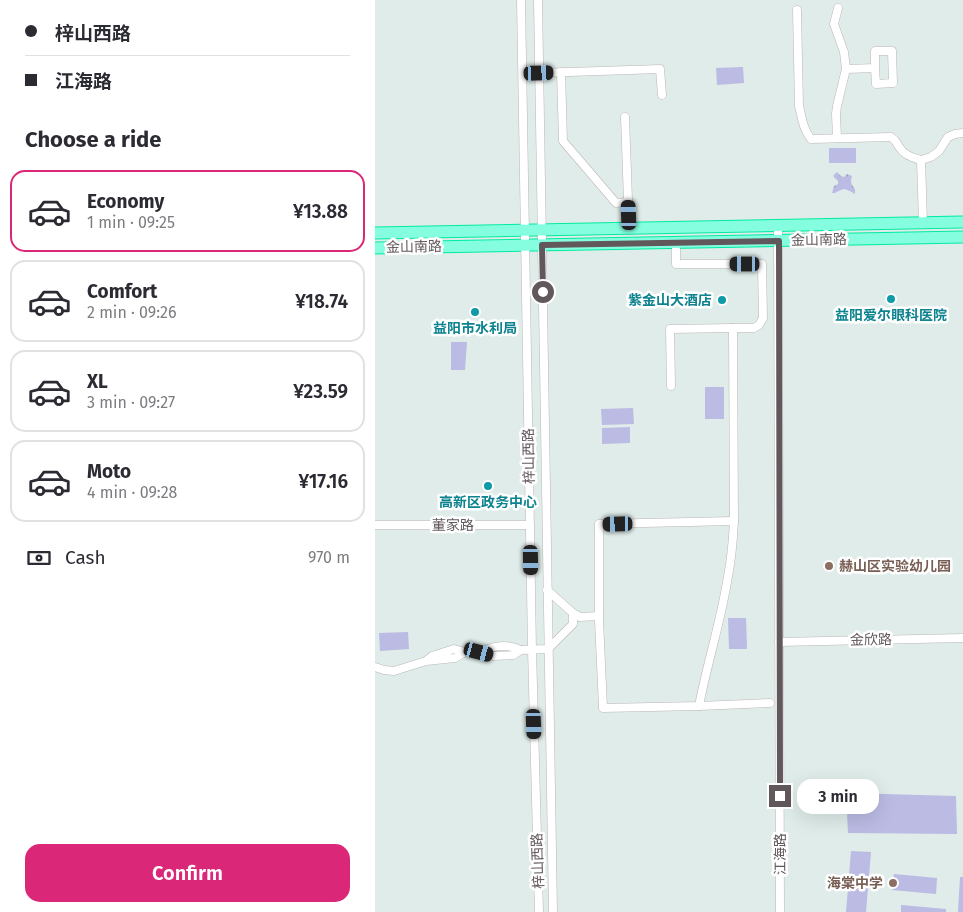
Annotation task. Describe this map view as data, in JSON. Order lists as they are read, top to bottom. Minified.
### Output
{"streets":{"highway":["金山南路"],"street":["梓山西路","董家路","金欣路","江海路"]},"crossings":[["金山南路","梓山西路"],["金山南路","江海路"],["梓山西路","董家路"],["金欣路","江海路"]],"places":["益阳爱尔眼科医院","紫金山大酒店","益阳市水利局","高新区政务中心","赫山区实验幼儿园","海棠中学"],"page":{"banner":["梓山西路","江海路"],"heading":"Choose a ride","list":[{"name":"Economy","note":"1 min · 09:25","value":"¥13.88"},{"name":"Comfort","note":"2 min · 09:26","value":"¥18.74"},{"name":"XL","note":"3 min · 09:27","value":"¥23.59"},{"name":"Moto","note":"4 min · 09:28","value":"¥17.16"}],"pay":["Cash","970 m"],"bubble":"3 min","buttons":"Confirm"}}
